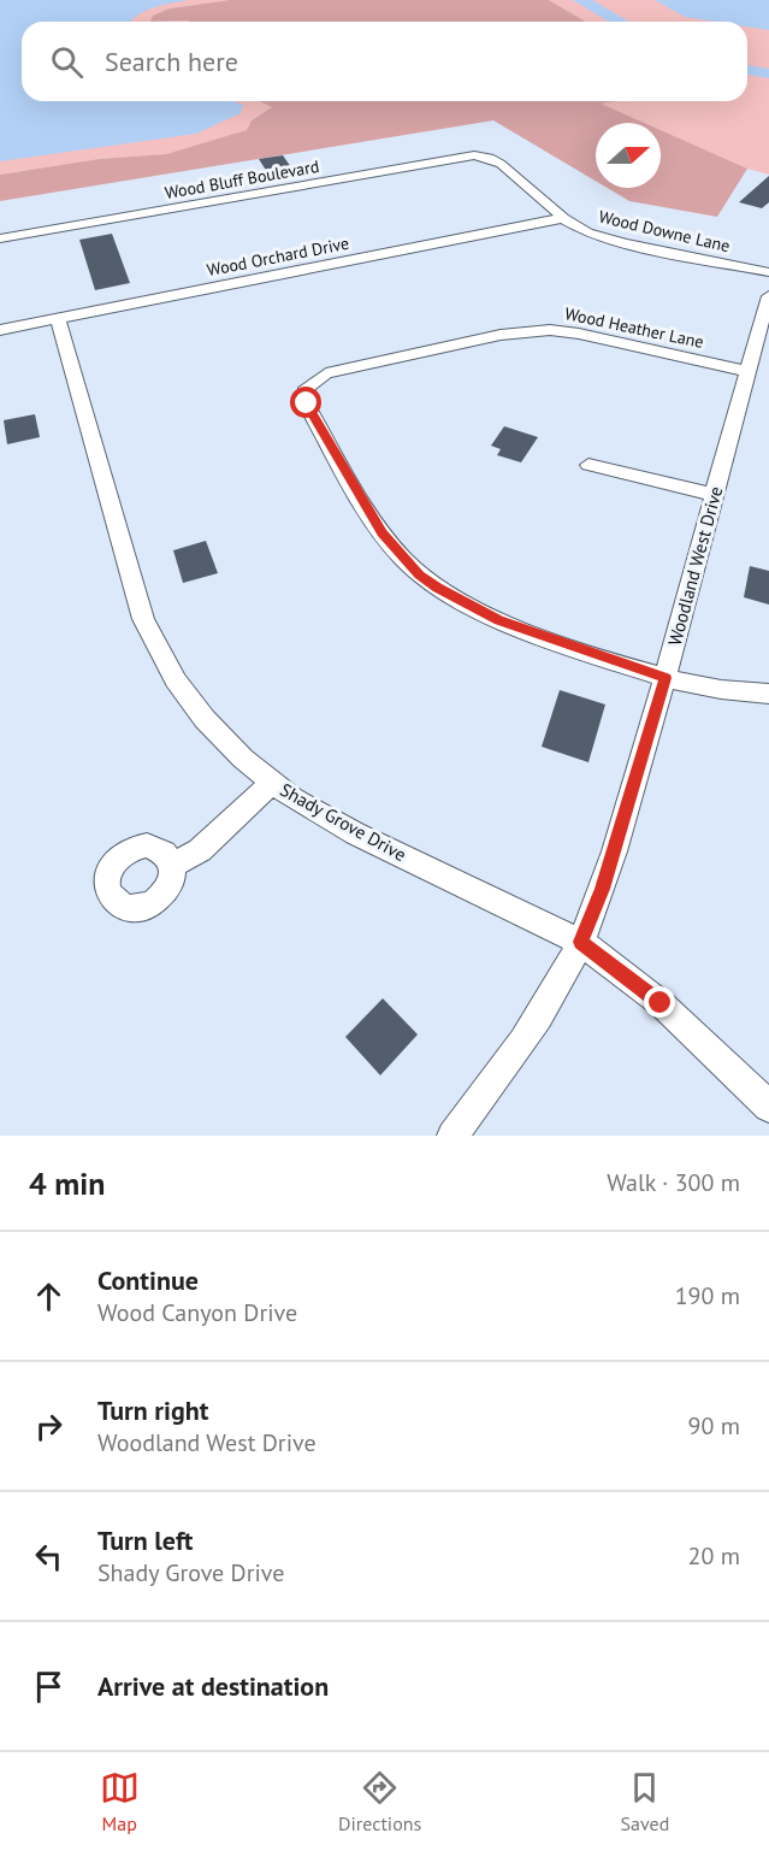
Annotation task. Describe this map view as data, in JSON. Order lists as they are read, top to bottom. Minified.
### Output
{"streets":{"street":["Wood Bluff Boulevard","Wood Downe Lane","Wood Orchard Drive","Wood Heather Lane","Woodland West Drive","Shady Grove Drive"]},"crossings":[["Wood Bluff Boulevard","Wood Downe Lane"],["Wood Downe Lane","Wood Orchard Drive"],["Wood Orchard Drive","Shady Grove Drive"],["Wood Heather Lane","Woodland West Drive"],["Woodland West Drive","Shady Grove Drive"]],"north":"right","page":{"search":"Search here","heading":["4 min","Walk · 300 m"],"list":[["Continue","Wood Canyon Drive","190 m"],["Turn right","Woodland West Drive","90 m"],["Turn left","Shady Grove Drive","20 m"],"Arrive at destination"],"nav":["Map","Directions","Saved"]}}
